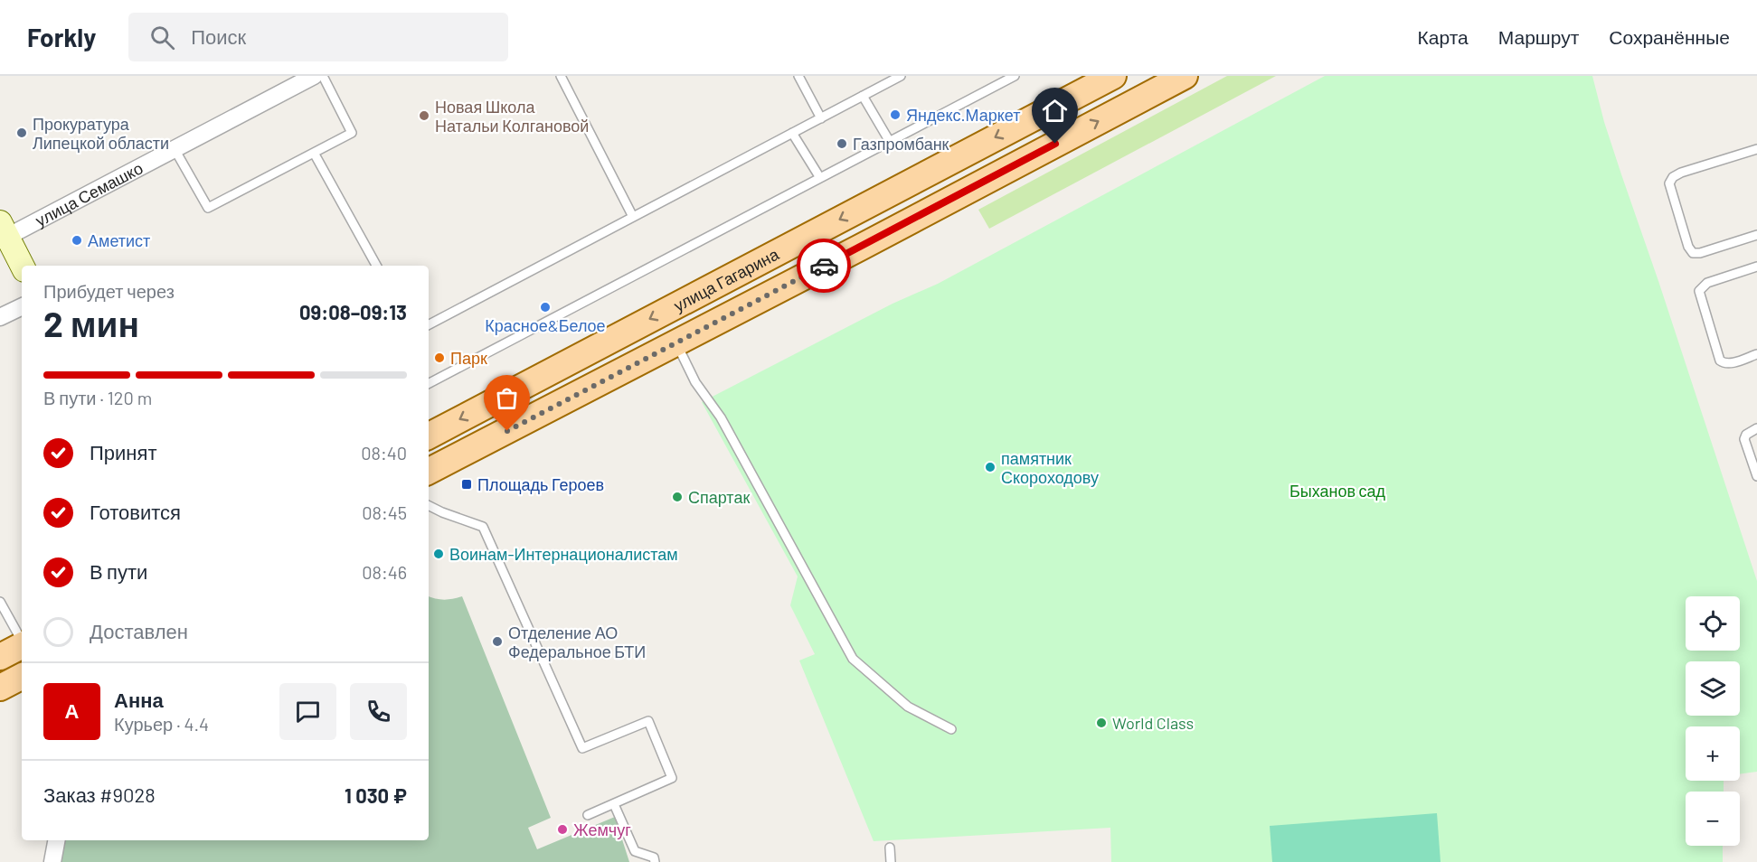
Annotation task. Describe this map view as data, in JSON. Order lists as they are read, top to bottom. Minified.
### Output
{"streets":{"main road":["улица Гагарина"],"street":["улица Семашко"]},"parks":["Быханов сад"],"places":{"other":["Яндекс.Маркет","Новая Школа Натальи Колгановой","Прокуратура Липецкой области","Газпромбанк","Аметист","Красное&Белое","Парк","памятник Скороходову","Спартак","Воинам-Интернационалистам","Отделение АО Федеральное БТИ","World Class","Жемчуг"],"transit":["Площадь Героев"]},"page":{"header":"Forkly","search":"Поиск","nav":["Карта","Маршрут","Сохранённые"],"heading":["2 мин","Прибудет через","09:08–09:13"],"panel":["Анна","Курьер · 4.4","Заказ #9028","1 030 ₽"],"bar":"В пути · 120 m","list":[["Принят","08:40"],["Готовится","08:45"],["В пути","08:46"],"Доставлен"],"map_buttons":["+","−"],"round":"А"}}
